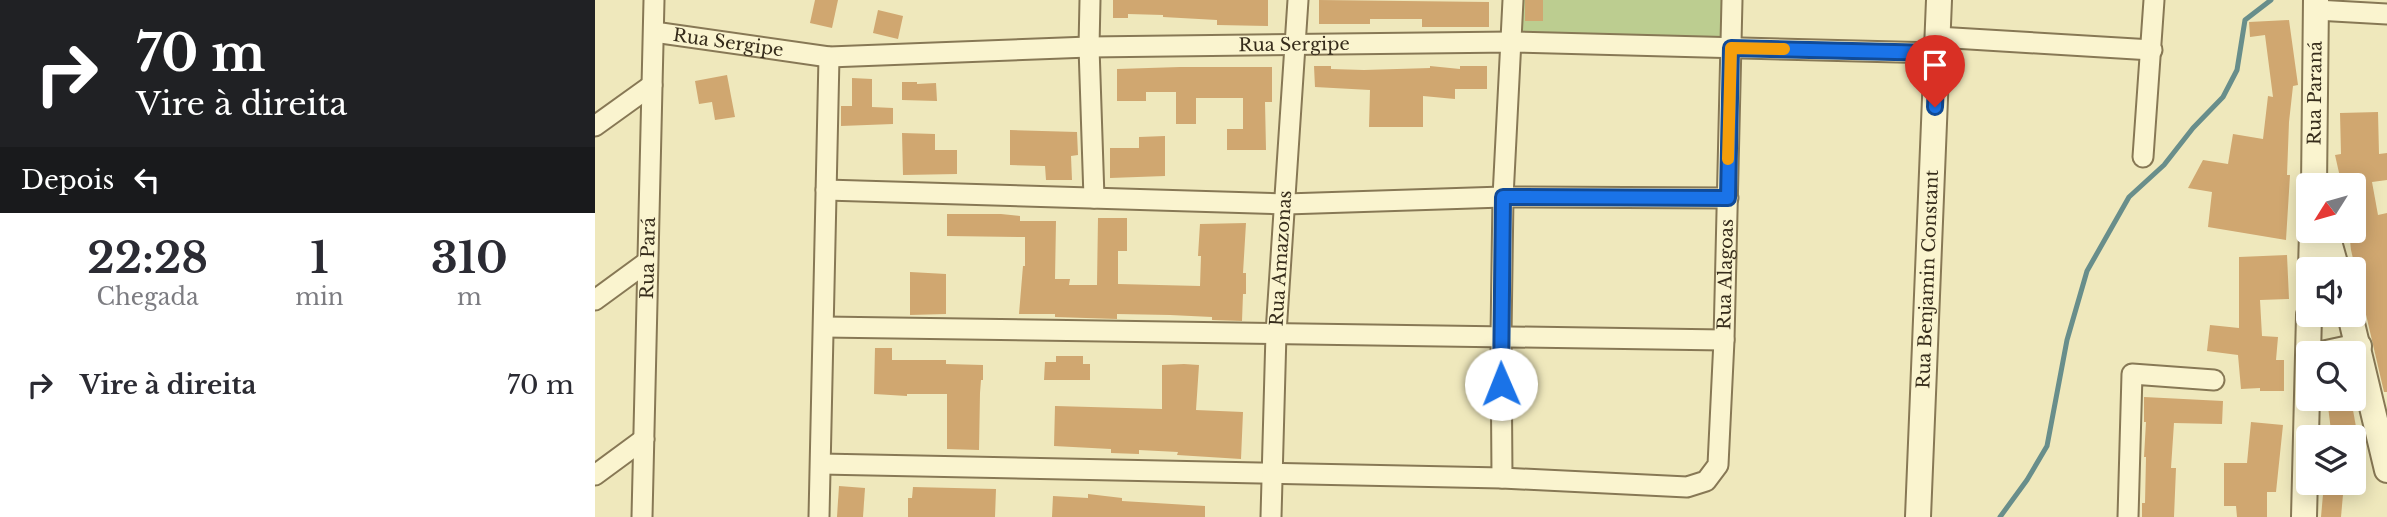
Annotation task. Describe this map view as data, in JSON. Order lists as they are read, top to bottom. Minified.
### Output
{"streets":{"street":["Rua Sergipe","Rua Paraná","Rua Pará","Rua Amazonas","Rua Alagoas","Rua Benjamin Constant"]},"crossings":[["Rua Sergipe","Rua Pará"],["Rua Sergipe","Rua Amazonas"],["Rua Sergipe","Rua Alagoas"],["Rua Sergipe","Rua Benjamin Constant"]],"north":"bottom left","page":{"turn":["70 m","Vire à direita"],"then":"Depois","eta":["22:28","Chegada","1","min","310","m"],"list":[{"name":"Vire à direita","value":"70 m"}]}}
